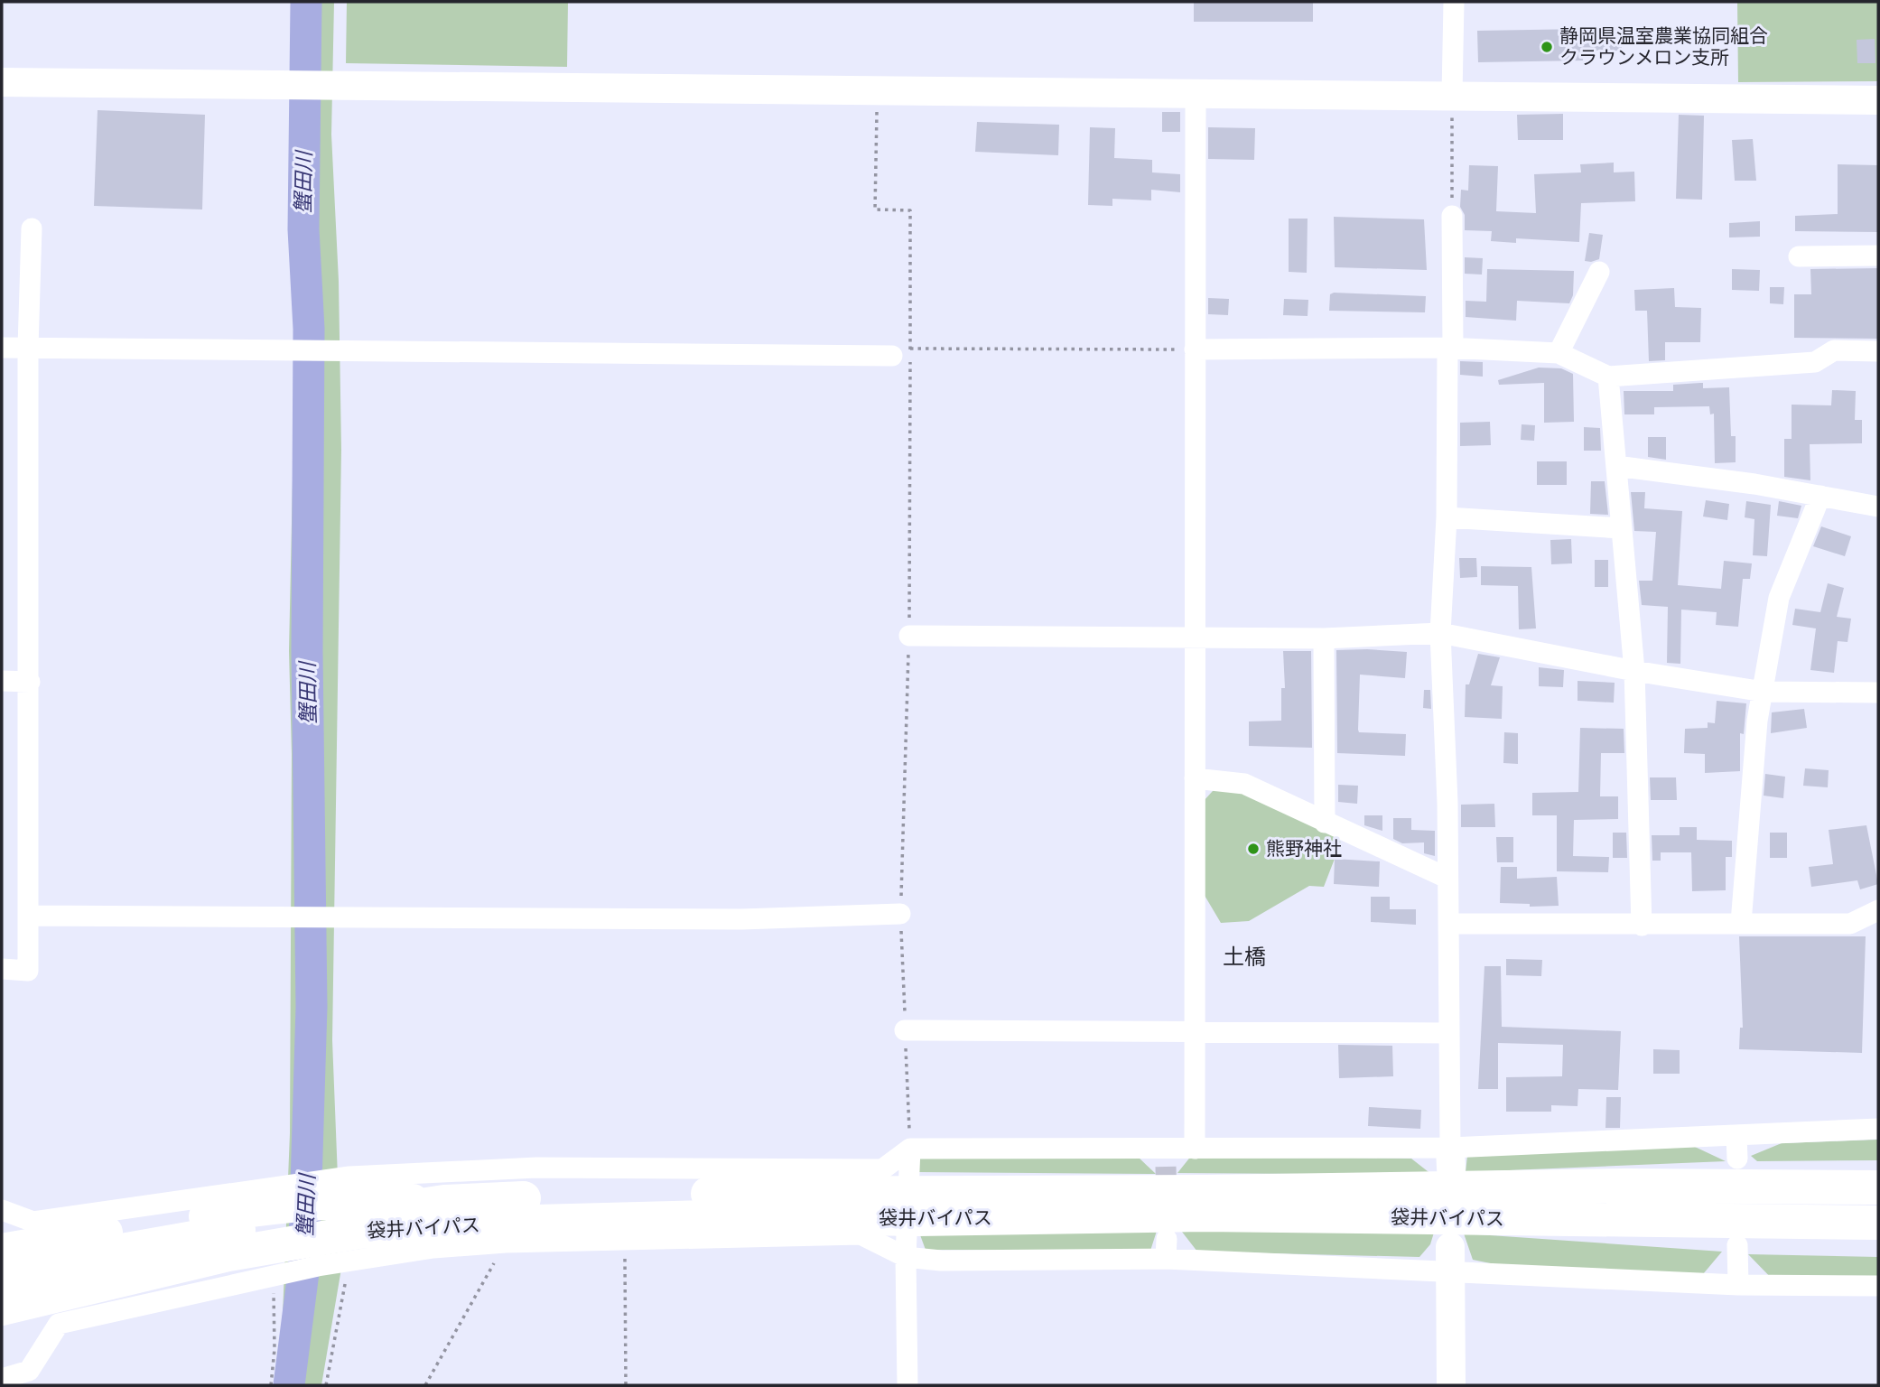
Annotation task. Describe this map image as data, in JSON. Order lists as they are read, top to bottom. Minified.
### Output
{"streets":{"highway":["袋井バイパス"]},"districts":["土橋"],"water":["蟹田川"],"places":["静岡県温室農業協同組合 クラウンメロン支所","熊野神社"]}
